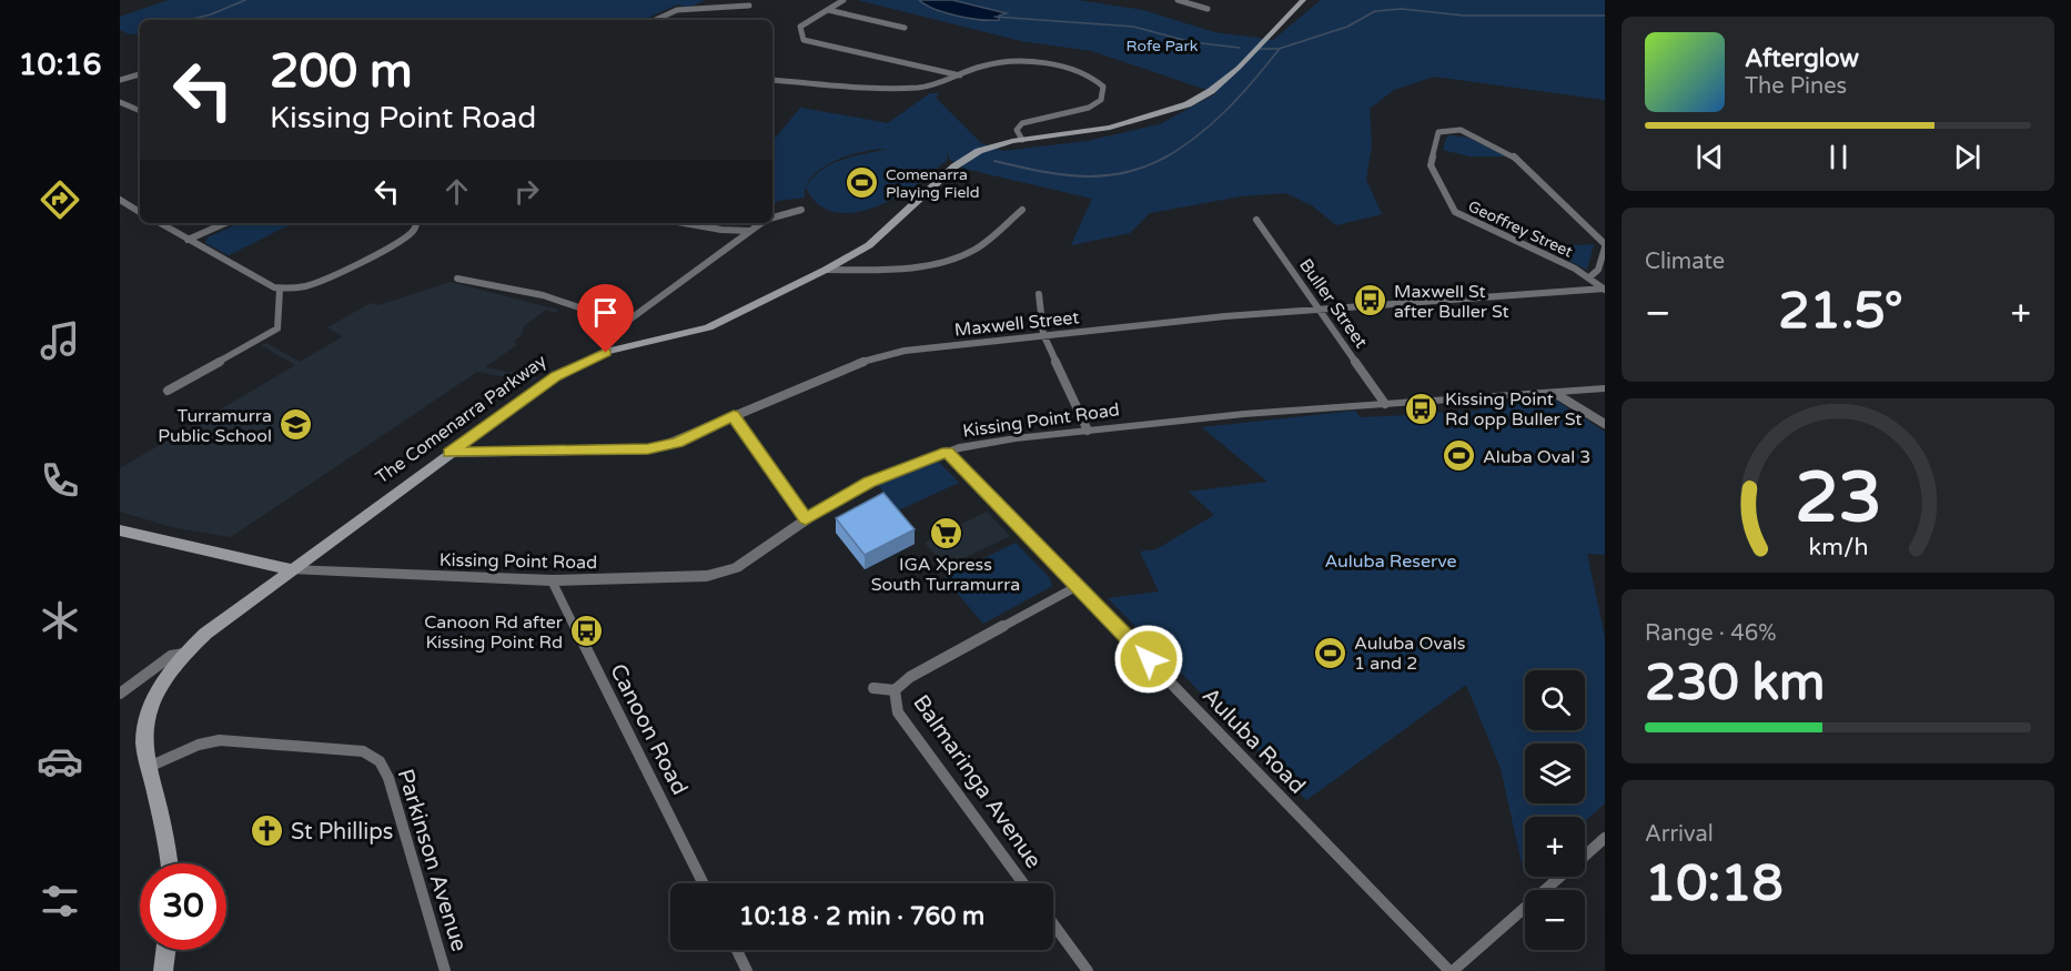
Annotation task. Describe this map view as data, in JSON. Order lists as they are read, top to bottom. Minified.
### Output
{"streets":{"main road":["The Comenarra Parkway","Kissing Point Road"],"street":["Geoffrey Street","Buller Street","Maxwell Street","Canoon Road","Auluba Road","Balmaringa Avenue","Parkinson Avenue"]},"crossings":[["Geoffrey Street","Maxwell Street"],["Buller Street","Maxwell Street"],["Buller Street","Kissing Point Road"],["Maxwell Street","The Comenarra Parkway"],["The Comenarra Parkway","Kissing Point Road"],["The Comenarra Parkway","Parkinson Avenue"],["Kissing Point Road","Canoon Road"],["Kissing Point Road","Auluba Road"],["Auluba Road","Balmaringa Avenue"]],"parks":["Rofe Park","Auluba Reserve"],"places":{"sports":["Comenarra Playing Field","Aluba Oval 3","Auluba Ovals 1 and 2"],"bus stop":["Maxwell St after Buller St","Kissing Point Rd opp Buller St","Canoon Rd after Kissing Point Rd"],"school or university":["Turramurra Public School"],"supermarket":["IGA Xpress South Turramurra"],"church":["St Phillips"]},"page":{"tabs":"10:16","turn":["200 m","Kissing Point Road"],"song":["Afterglow","The Pines"],"tile":["Climate",["Range · 46%","230 km"],["Arrival","10:18"]],"heat":["−","21.5°","+"],"map_buttons":["+","−"],"limit":"30","trip":"10:18 · 2 min · 760 m","gauge":["23","km/h"]}}
